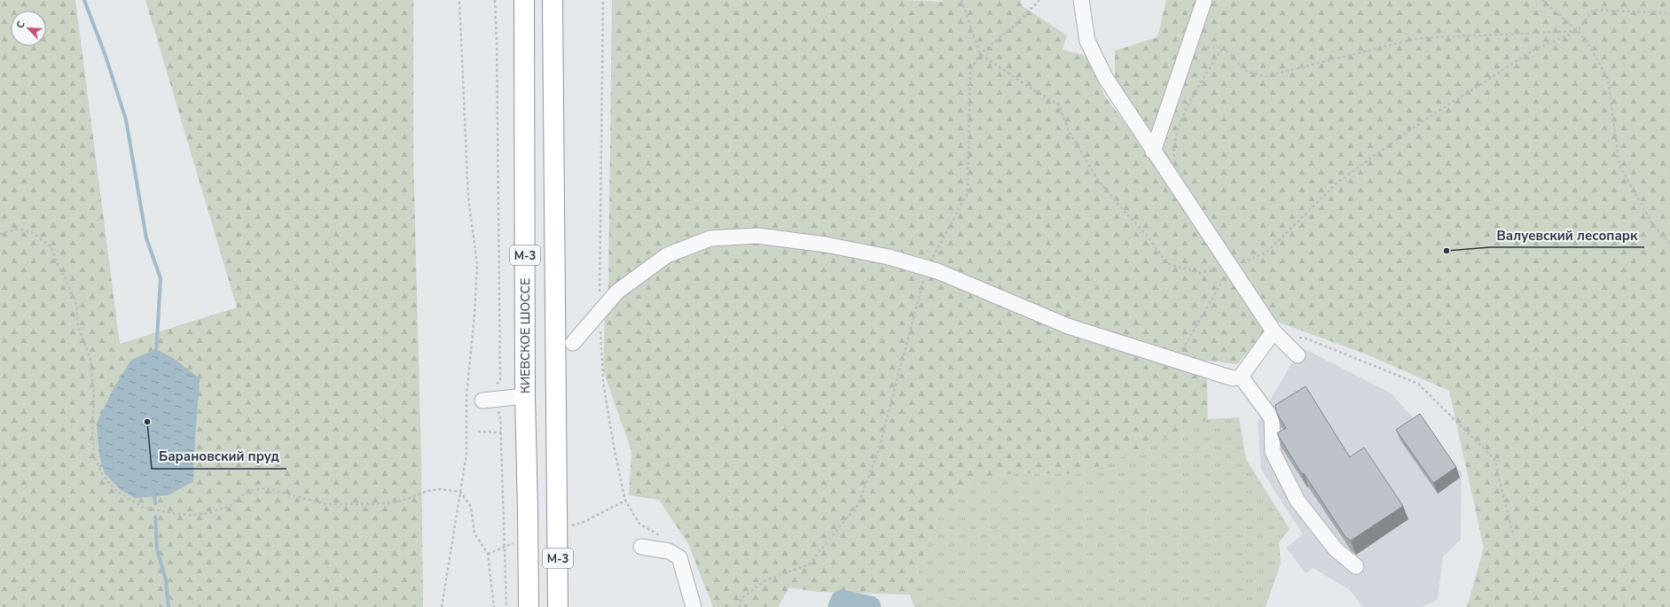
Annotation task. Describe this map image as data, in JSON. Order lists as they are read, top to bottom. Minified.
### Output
{"streets":{"highway":["М-3","КИЕВСКОЕ ШОССЕ"]},"places":["Валуевский лесопарк","Барановский пруд"],"north":"top left"}
